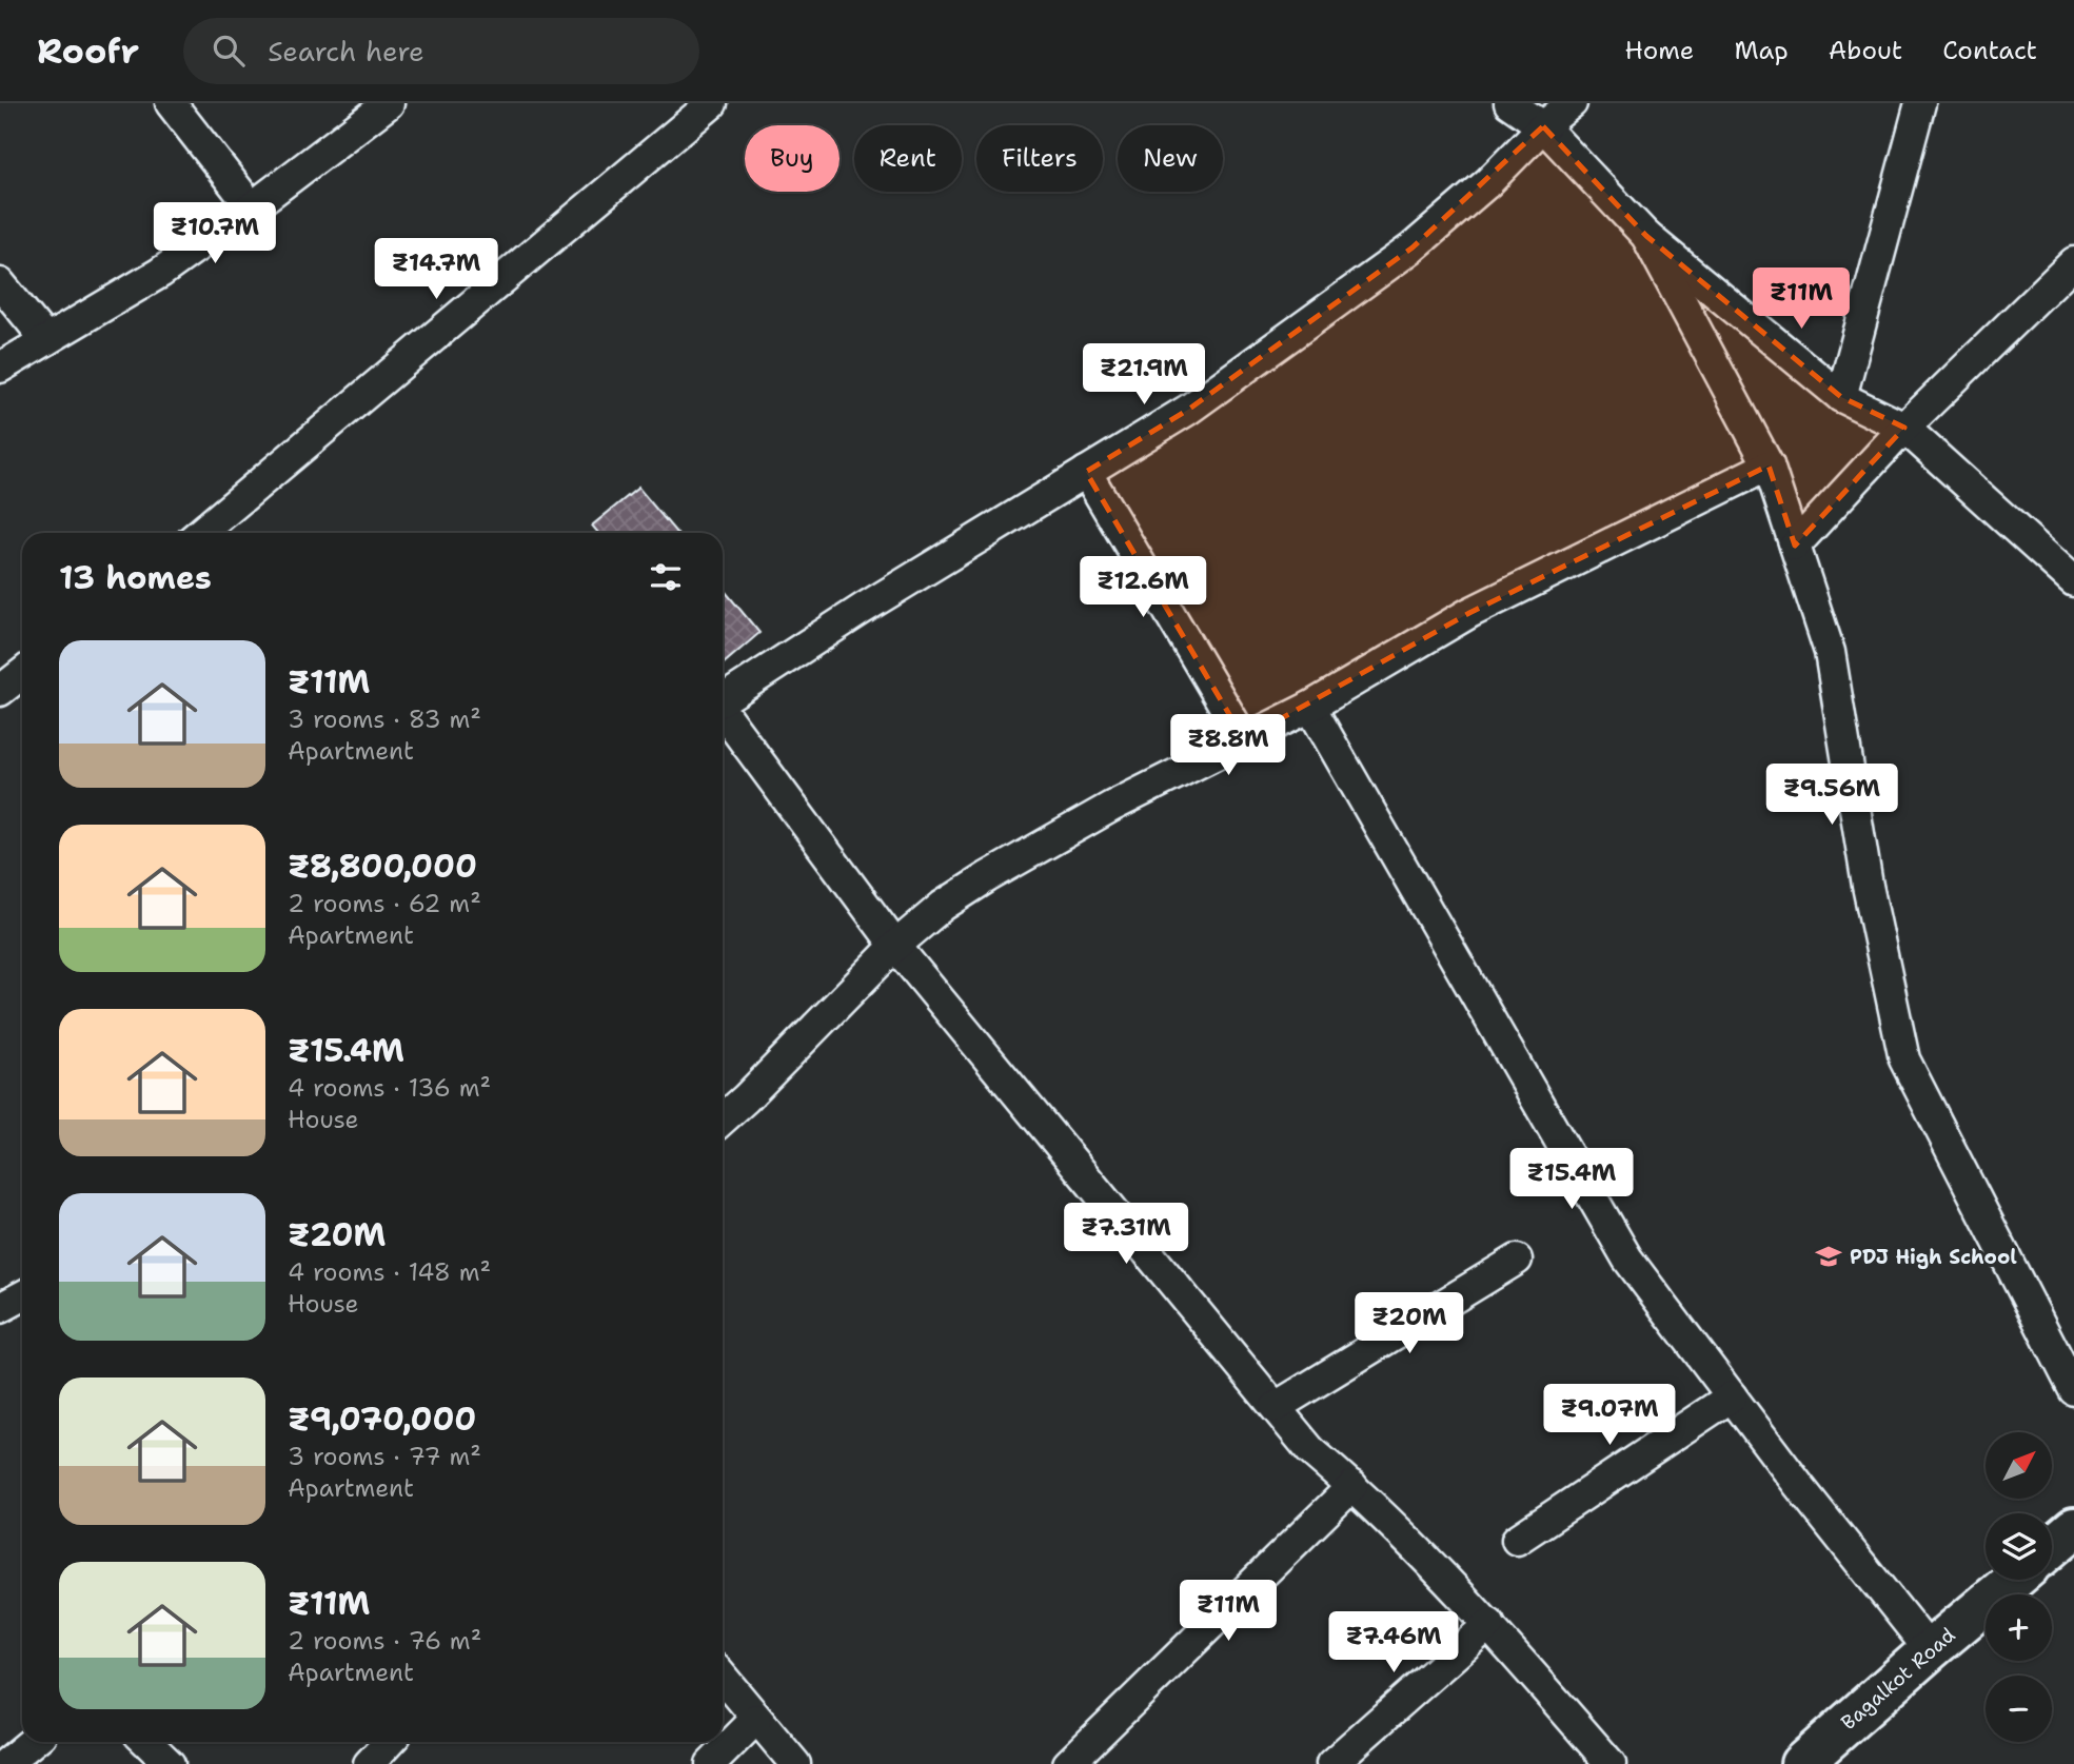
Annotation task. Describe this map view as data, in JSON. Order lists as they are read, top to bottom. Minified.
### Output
{"streets":{"main road":["Bagalkot Road"]},"places":{"school or university":["PDJ High School"]},"north":"top right","page":{"header":"Roofr","search":"Search here","nav":["Home","Map","About","Contact"],"chip":["Buy","Rent","Filters","New"],"price":["₹10.7M","₹14.7M","₹11M","₹21.9M","₹12.6M","₹8.8M","₹9.56M","₹15.4M","₹7.31M","₹20M","₹9.07M","₹11M","₹7.46M"],"heading":"13 homes","list":[{"name":"₹11M","note":"3 rooms · 83 m² · Apartment"},{"name":"₹8,800,000","note":"2 rooms · 62 m² · Apartment"},{"name":"₹15.4M","note":"4 rooms · 136 m² · House"},{"name":"₹20M","note":"4 rooms · 148 m² · House"},{"name":"₹9,070,000","note":"3 rooms · 77 m² · Apartment"},{"name":"₹11M","note":"2 rooms · 76 m² · Apartment"}],"map_buttons":["+","−"]}}
